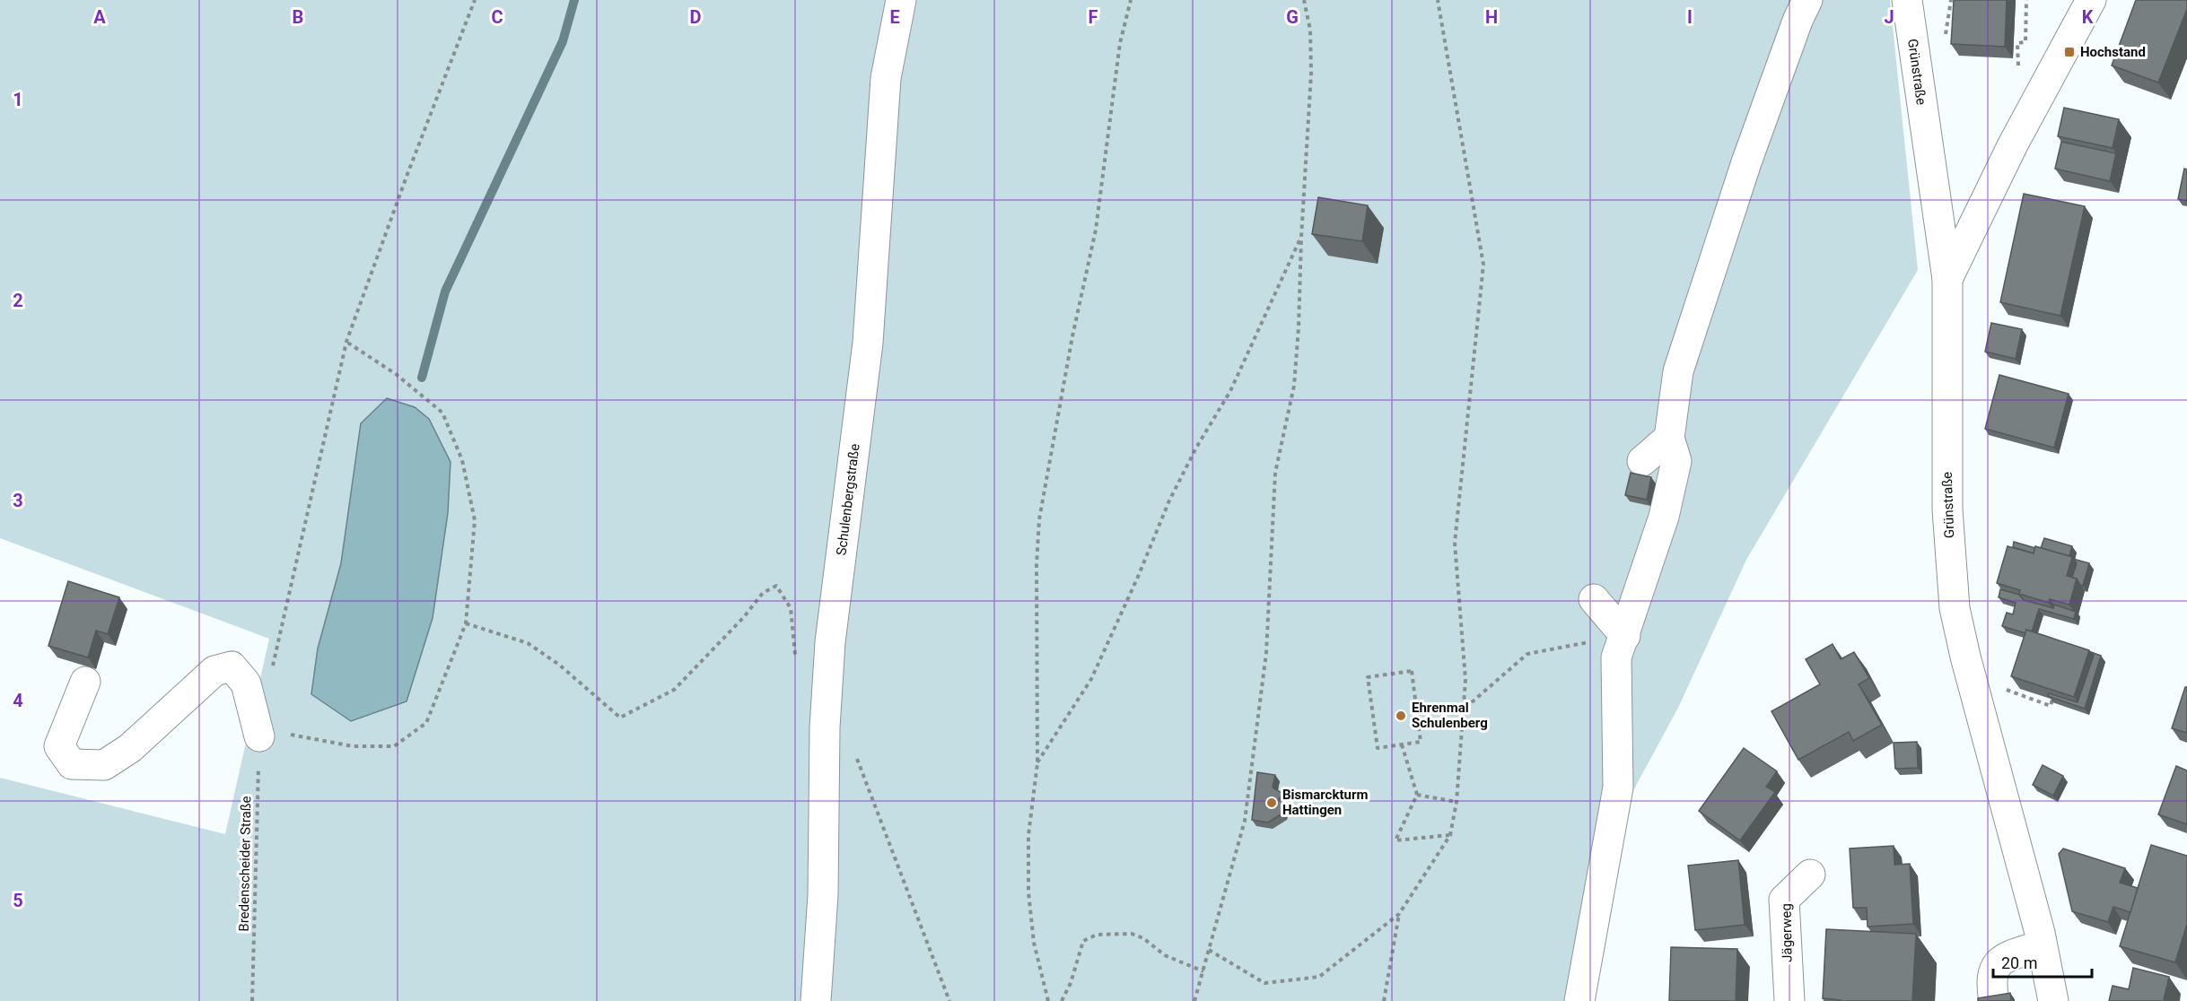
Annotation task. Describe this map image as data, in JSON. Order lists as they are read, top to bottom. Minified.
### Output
{"streets":{"street":["Grünstraße","Schulenbergstraße","Jägerweg"],"path":["Bredenscheider Straße"]},"places":{"transit":["Hochstand"],"other":["Ehrenmal Schulenberg","Bismarckturm Hattingen"]},"scale_bar":"20 m","grid":{"columns":["A","B","C","D","E","F","G","H","I","J","K"],"rows":["1","2","3","4","5"]}}
